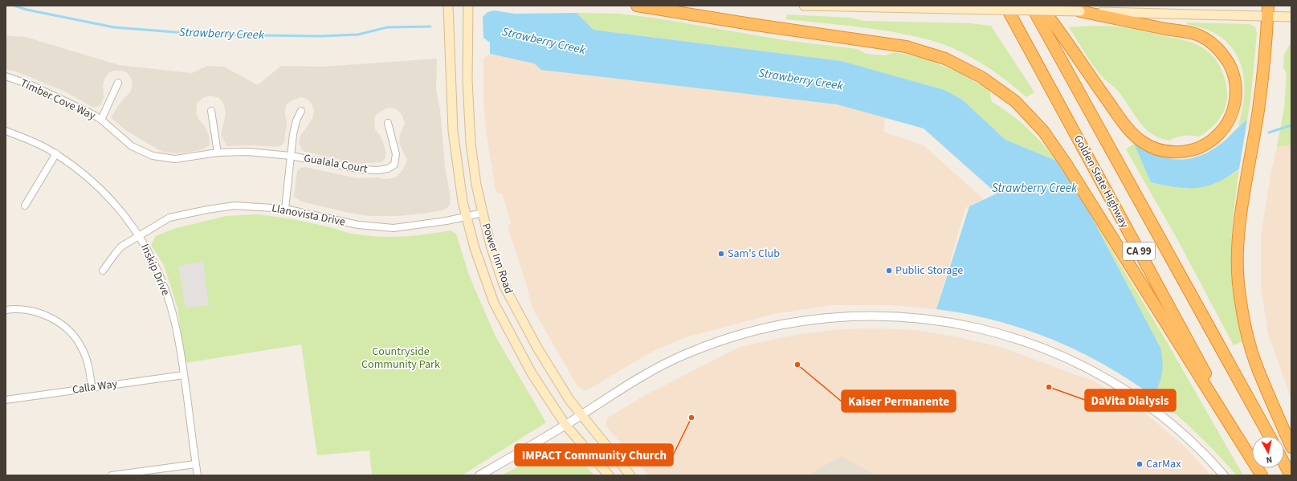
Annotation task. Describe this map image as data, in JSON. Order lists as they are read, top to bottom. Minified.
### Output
{"streets":{"highway":["Golden State Highway","CA 99"],"main road":["Power Inn Road"],"street":["Timber Cove Way","Gualala Court","Llanovista Drive","Inskip Drive","Calla Way"]},"crossings":[["Timber Cove Way","Gualala Court"],["Llanovista Drive","Power Inn Road"],["Llanovista Drive","Inskip Drive"],["Inskip Drive","Calla Way"]],"water":["Strawberry Creek"],"parks":["Countryside Community Park"],"places":["Sam's Club","Public Storage","Kaiser Permanente","DaVita Dialysis","IMPACT Community Church","CarMax"],"north":"bottom"}
